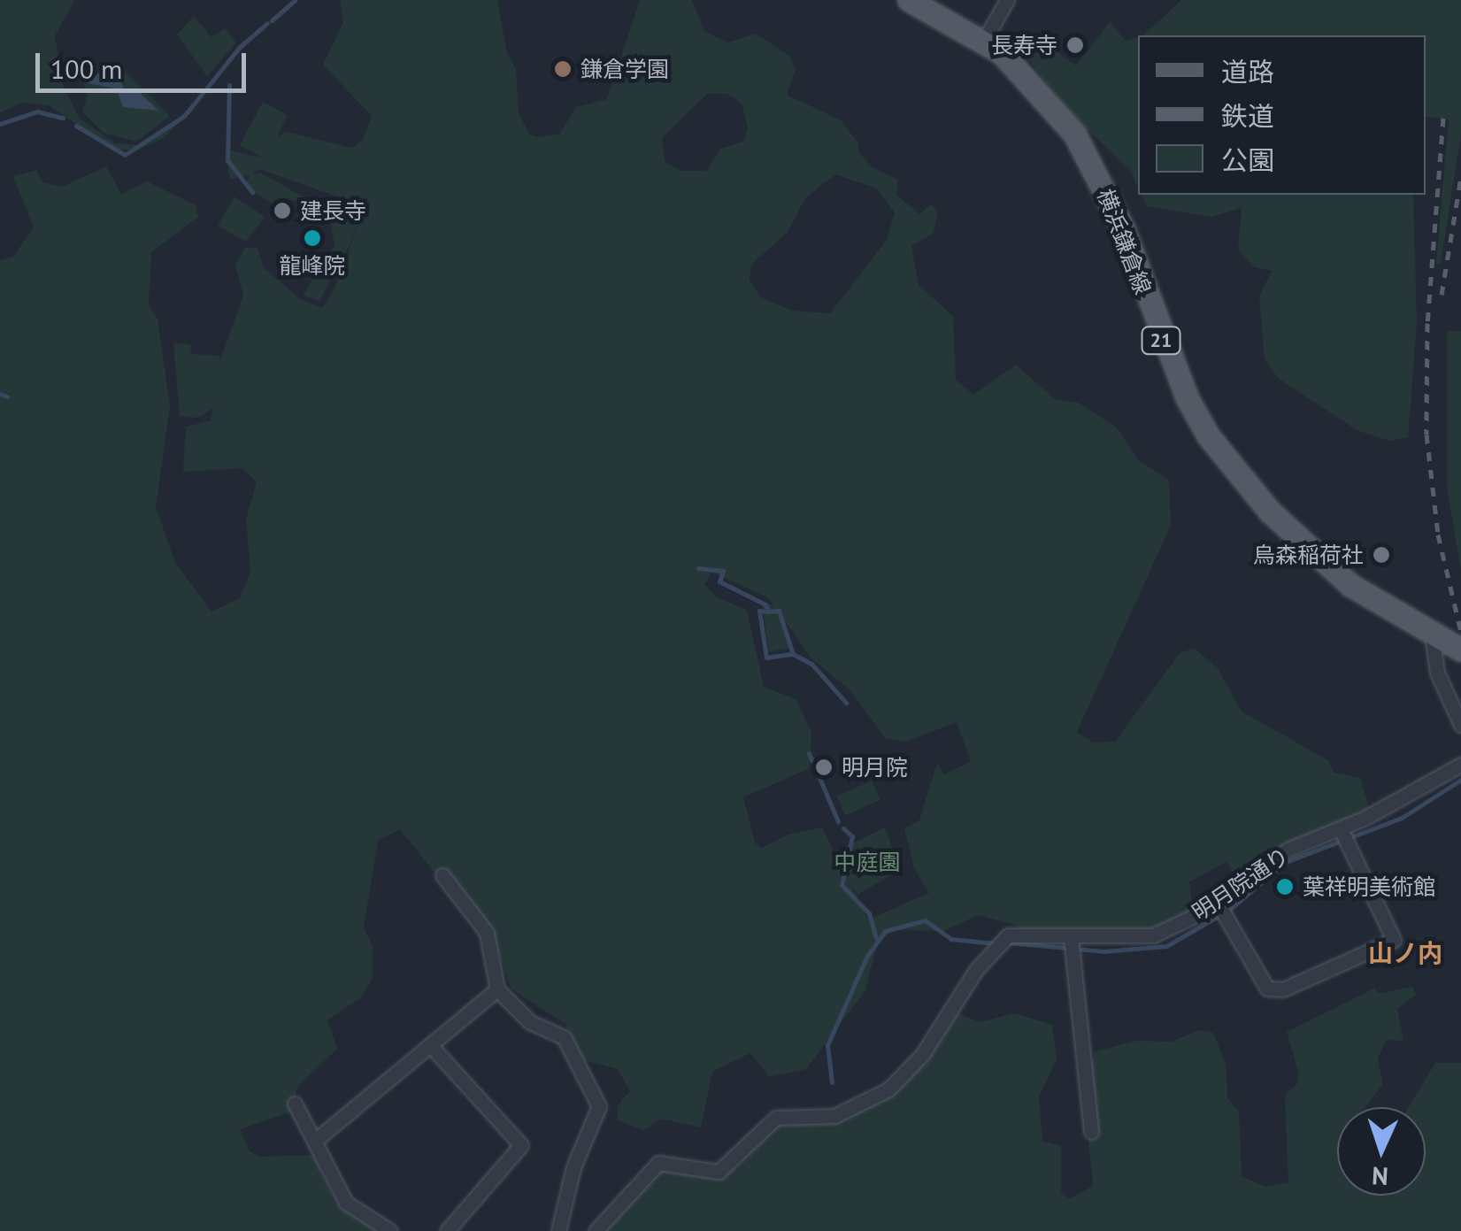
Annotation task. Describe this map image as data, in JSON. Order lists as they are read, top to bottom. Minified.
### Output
{"streets":{"main road":["横浜鎌倉線","21"],"street":["明月院通り"]},"districts":["山ノ内"],"parks":["中庭園"],"places":["長寿寺","鎌倉学園","建長寺","龍峰院","烏森稲荷社","明月院","葉祥明美術館"],"legend":["道路","鉄道","公園"],"scale_bar":"100 m","north":"bottom"}
